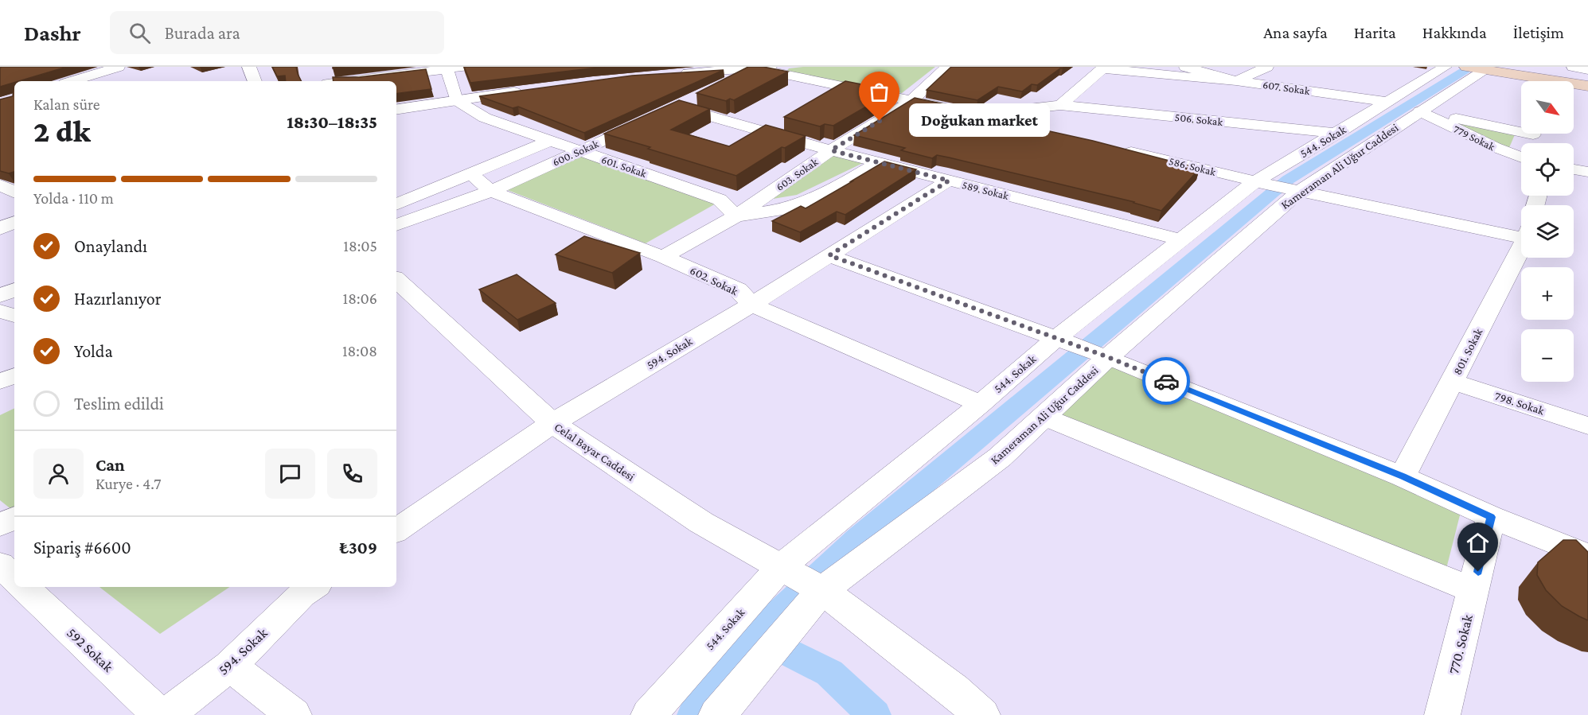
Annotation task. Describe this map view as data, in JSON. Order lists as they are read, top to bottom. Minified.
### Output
{"streets":{"street":["607. Sokak","506. Sokak","779 Sokak","544. Sokak","600. Sokak","601. Sokak","586. Sokak","Kameraman Ali Uğur Caddesi","603. Sokak","589. Sokak","602. Sokak","801. Sokak","594. Sokak","798. Sokak","Celal Bayar Caddesi","770. Sokak","592 Sokak"]},"crossings":[["607. Sokak","544. Sokak"],["506. Sokak","544. Sokak"],["779 Sokak","Kameraman Ali Uğur Caddesi"],["544. Sokak","586. Sokak"],["544. Sokak","589. Sokak"],["544. Sokak","602. Sokak"],["544. Sokak","Celal Bayar Caddesi"],["600. Sokak","601. Sokak"],["600. Sokak","589. Sokak"],["600. Sokak","602. Sokak"],["601. Sokak","603. Sokak"],["586. Sokak","Kameraman Ali Uğur Caddesi"],["Kameraman Ali Uğur Caddesi","Celal Bayar Caddesi"],["603. Sokak","589. Sokak"],["603. Sokak","602. Sokak"],["589. Sokak","594. Sokak"],["602. Sokak","594. Sokak"],["801. Sokak","798. Sokak"],["594. Sokak","Celal Bayar Caddesi"]],"places":["Doğukan market"],"north":"bottom right","page":{"header":"Dashr","search":"Burada ara","nav":["Ana sayfa","Harita","Hakkında","İletişim"],"map_buttons":["+","−"],"heading":["2 dk","Kalan süre","18:30–18:35"],"panel":["Can","Kurye · 4.7","Sipariş #6600","₺309"],"bubble":"Doğukan market","bar":"Yolda · 110 m","list":[["Onaylandı","18:05"],["Hazırlanıyor","18:06"],["Yolda","18:08"],"Teslim edildi"]}}
